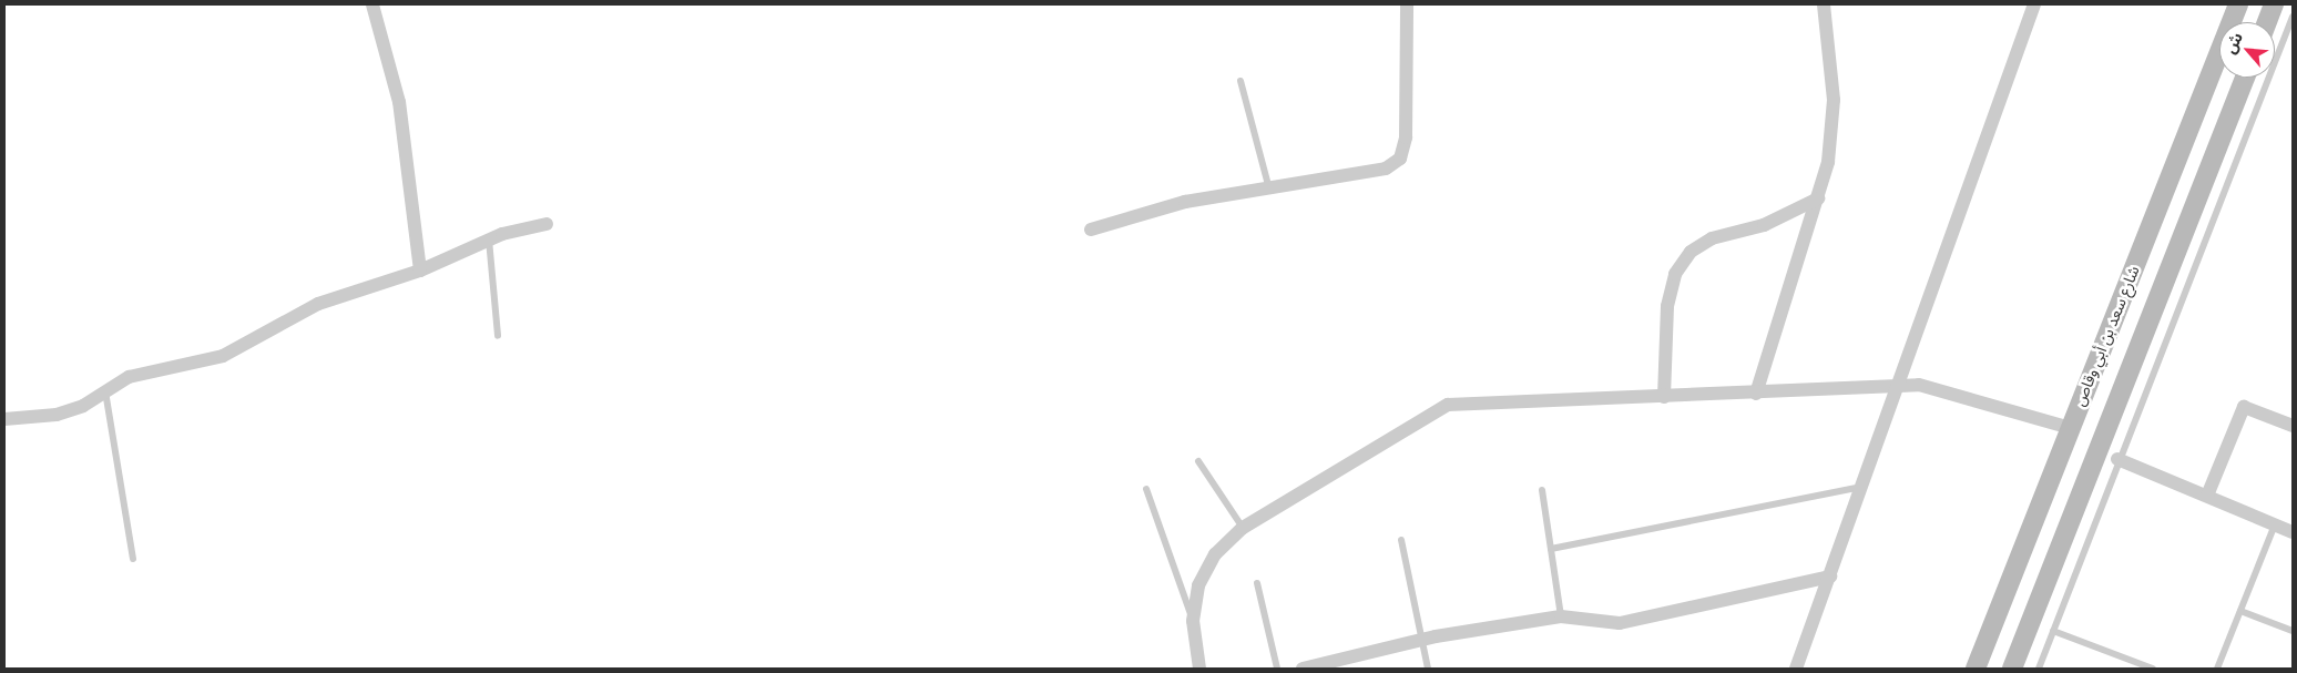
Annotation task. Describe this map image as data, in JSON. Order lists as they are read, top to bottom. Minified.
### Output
{"streets":{"main road":["شارع سعد بن أبي وقاص"]},"north":"top left"}
